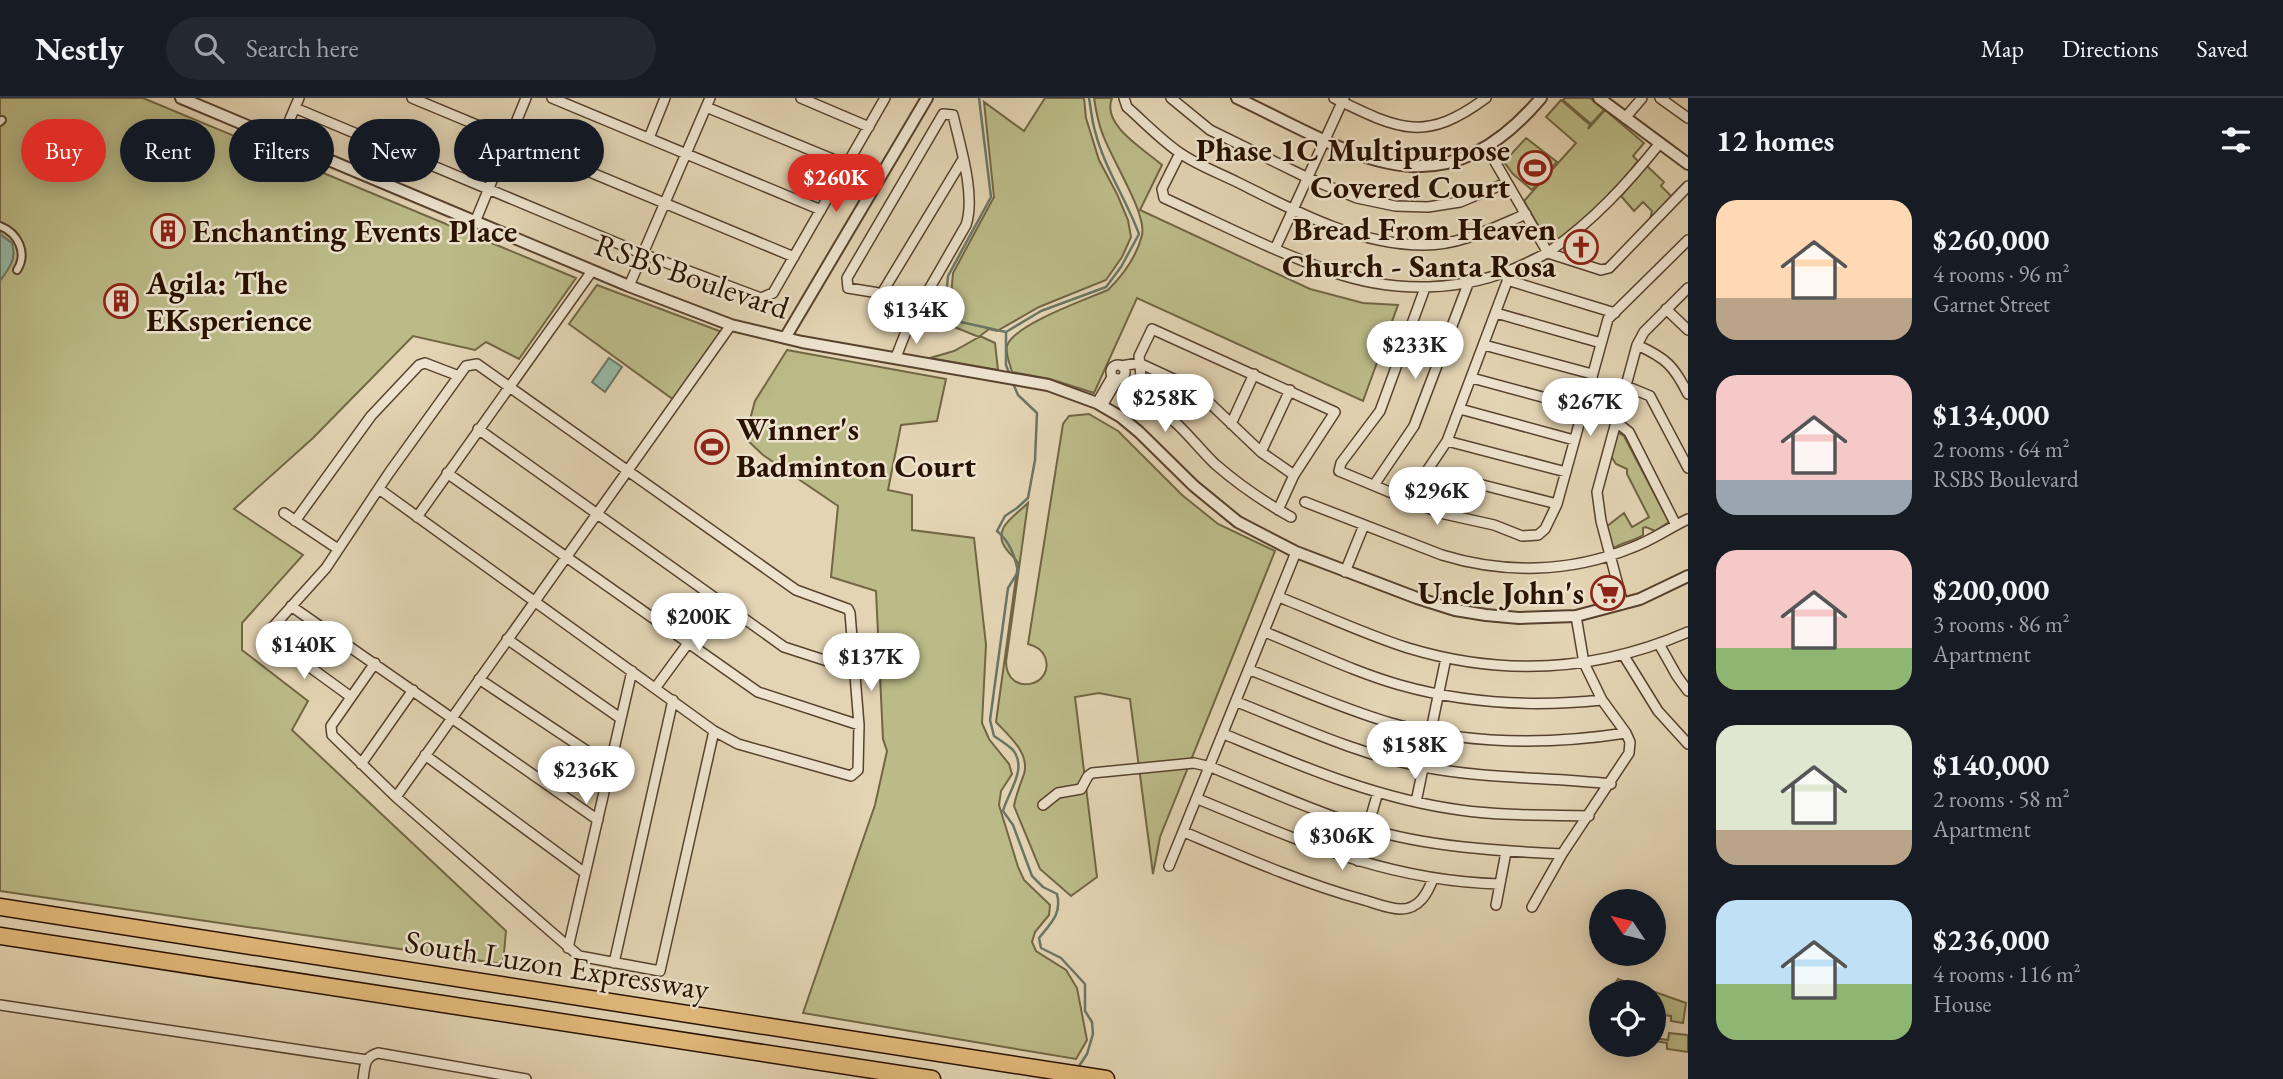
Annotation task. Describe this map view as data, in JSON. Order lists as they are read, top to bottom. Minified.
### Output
{"streets":{"highway":["South Luzon Expressway"],"street":["RSBS Boulevard"]},"places":{"sports":["Phase 1C Multipurpose Covered Court","Winner's Badminton Court"],"building":["Enchanting Events Place","Agila: The EKsperience"],"church":["Bread From Heaven Church - Santa Rosa"],"supermarket":["Uncle John's"]},"north":"top left","page":{"header":"Nestly","search":"Search here","nav":["Map","Directions","Saved"],"heading":"12 homes","chip":["Buy","Rent","Filters","New","Apartment"],"price":["$260K","$134K","$233K","$258K","$267K","$296K","$200K","$140K","$137K","$158K","$236K","$306K"],"list":[{"name":"$260,000","note":"4 rooms · 96 m² · Garnet Street"},{"name":"$134,000","note":"2 rooms · 64 m² · RSBS Boulevard"},{"name":"$200,000","note":"3 rooms · 86 m² · Apartment"},{"name":"$140,000","note":"2 rooms · 58 m² · Apartment"},{"name":"$236,000","note":"4 rooms · 116 m² · House"}]}}
